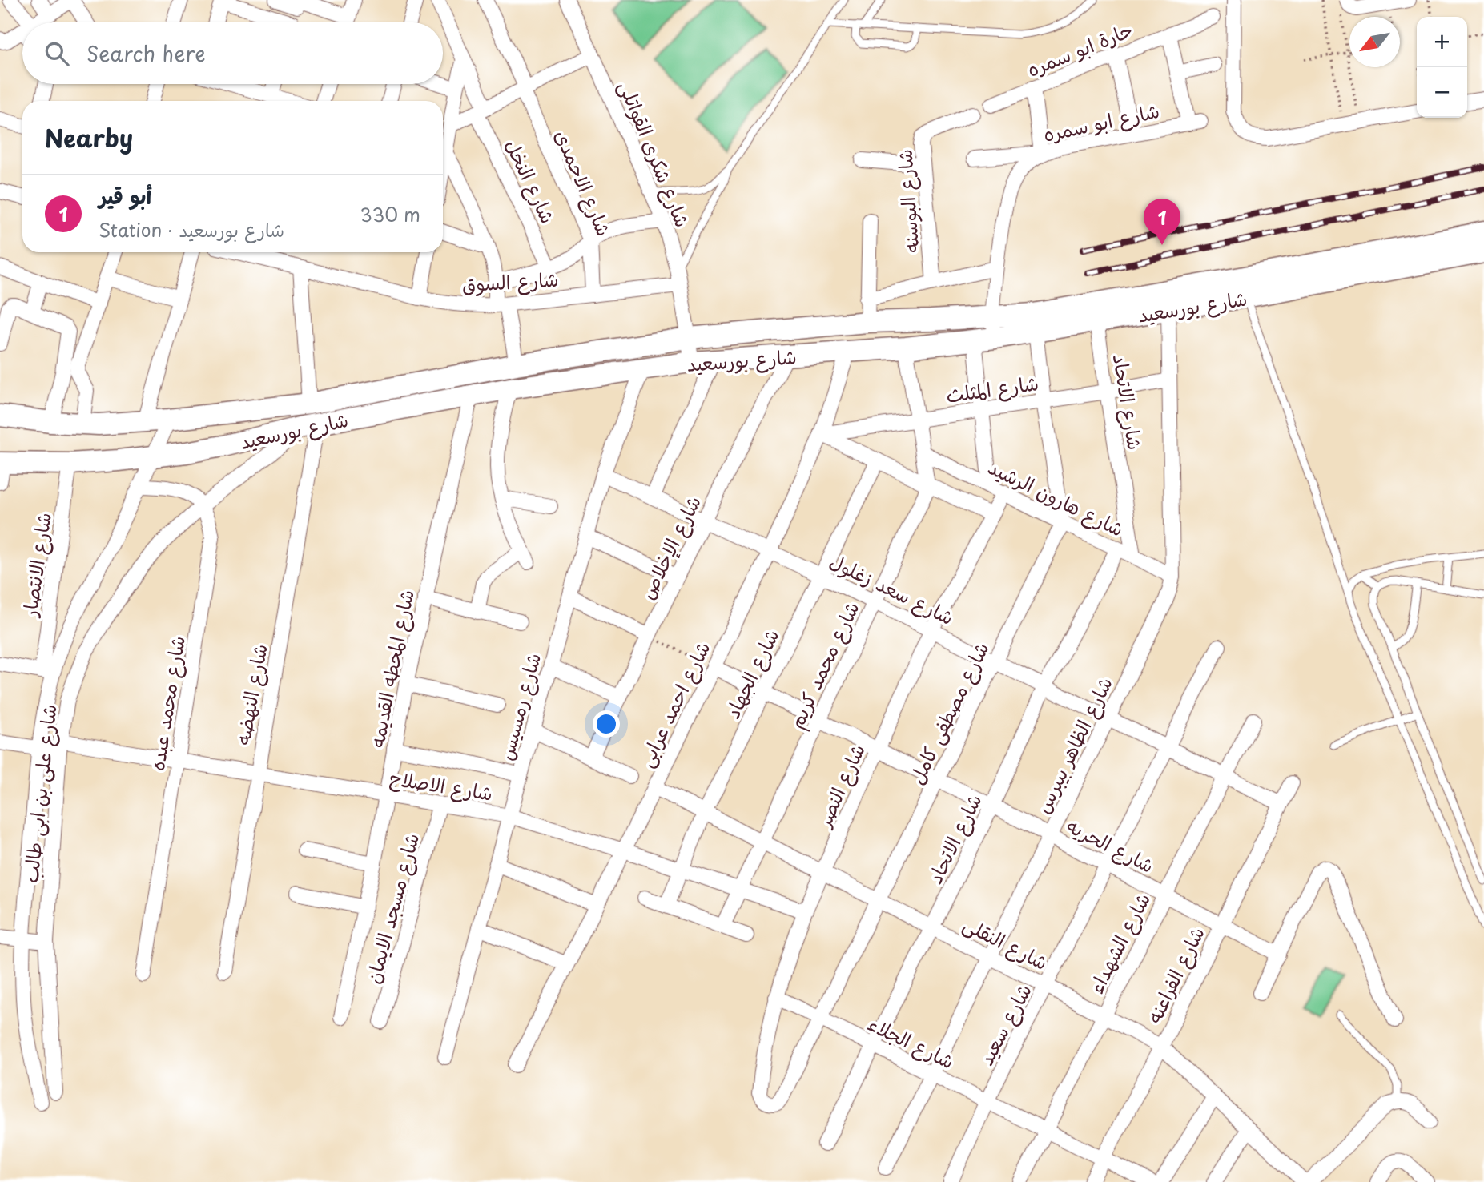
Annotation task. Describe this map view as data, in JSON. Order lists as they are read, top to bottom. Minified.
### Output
{"streets":{"main road":["شارع بورسعيد"],"street":["حارة ابو سمره","شارع ابو سمره","شارع شكرى القواتلى","شارع النخل","شارع الاحمدى","شارع البوسنه","شارع السوق","شارع المثلث","شارع الاتحاد","شارع هارون الرشيد","شارع الإخلاص","شارع الانتصار","شارع سعد زغلول","شارع محمد كريم","شارع المحطه القديمه","شارع الجهاد","شارع النهضه","شارع محمد عبده","شارع احمد عرابى","شارع رمسيس","شارع مصطفى كامل","شارع الظاهر بيبرس","شارع الاصلاح","شارع النصر","شارع على بن ابى طالب","شارع الحريه","شارع مسجد الايمان","شارع النقلى","شارع الشهداء","شارع الفراعنه","شارع سعيد","شارع الجلاء"]},"crossings":[["شارع ابو سمره","شارع بورسعيد"],["شارع شكرى القواتلى","شارع السوق"],["شارع شكرى القواتلى","شارع بورسعيد"],["شارع الاحمدى","شارع السوق"],["شارع بورسعيد","شارع الاتحاد"],["شارع بورسعيد","شارع الإخلاص"],["شارع بورسعيد","شارع الانتصار"],["شارع بورسعيد","شارع المحطه القديمه"],["شارع بورسعيد","شارع النهضه"],["شارع بورسعيد","شارع احمد عرابى"],["شارع بورسعيد","شارع رمسيس"],["شارع بورسعيد","شارع الظاهر بيبرس"],["شارع بورسعيد","شارع على بن ابى طالب"],["شارع المثلث","شارع الاتحاد"],["شارع المثلث","شارع احمد عرابى"],["شارع المثلث","شارع الظاهر بيبرس"],["شارع الاتحاد","شارع هارون الرشيد"],["شارع الاتحاد","شارع سعد زغلول"],["شارع الاتحاد","شارع الحريه"],["شارع الاتحاد","شارع النقلى"],["شارع الاتحاد","شارع الجلاء"],["شارع هارون الرشيد","شارع مصطفى كامل"],["شارع هارون الرشيد","شارع الظاهر بيبرس"],["شارع هارون الرشيد","شارع النصر"],["شارع الإخلاص","شارع سعد زغلول"],["شارع الانتصار","شارع على بن ابى طالب"],["شارع سعد زغلول","شارع محمد كريم"],["شارع سعد زغلول","شارع الجهاد"],["شارع سعد زغلول","شارع احمد عرابى"],["شارع سعد زغلول","شارع رمسيس"],["شارع سعد زغلول","شارع مصطفى كامل"],["شارع سعد زغلول","شارع الظاهر بيبرس"],["شارع سعد زغلول","شارع النصر"],["شارع سعد زغلول","شارع الشهداء"],["شارع سعد زغلول","شارع الفراعنه"],["شارع سعد زغلول","شارع سعيد"],["شارع محمد كريم","شارع الاصلاح"],["شارع محمد كريم","شارع الحريه"],["شارع محمد كريم","شارع النقلى"],["شارع المحطه القديمه","شارع الاصلاح"],["شارع الجهاد","شارع الاصلاح"],["شارع الجهاد","شارع الحريه"],["شارع الجهاد","شارع النقلى"],["شارع النهضه","شارع الاصلاح"],["شارع النهضه","شارع على بن ابى طالب"],["شارع محمد عبده","شارع الاصلاح"],["شارع محمد عبده","شارع على بن ابى طالب"],["شارع احمد عرابى","شارع الاصلاح"],["شارع احمد عرابى","شارع الحريه"],["شارع احمد عرابى","شارع النقلى"],["شارع رمسيس","شارع الاصلاح"],["شارع مصطفى كامل","شارع النصر"],["شارع مصطفى كامل","شارع الحريه"],["شارع مصطفى كامل","شارع النقلى"],["شارع مصطفى كامل","شارع الجلاء"],["شارع الظاهر بيبرس","شارع الحريه"],["شارع الظاهر بيبرس","شارع النقلى"],["شارع الظاهر بيبرس","شارع الجلاء"],["شارع الاصلاح","شارع النصر"],["شارع الاصلاح","شارع على بن ابى طالب"],["شارع الاصلاح","شارع مسجد الايمان"],["شارع النصر","شارع الحريه"],["شارع النصر","شارع النقلى"],["شارع النصر","شارع الجلاء"],["شارع الحريه","شارع الشهداء"],["شارع الحريه","شارع الفراعنه"],["شارع الحريه","شارع سعيد"],["شارع النقلى","شارع الشهداء"],["شارع النقلى","شارع الفراعنه"],["شارع النقلى","شارع سعيد"],["شارع الشهداء","شارع الجلاء"],["شارع الفراعنه","شارع الجلاء"],["شارع سعيد","شارع الجلاء"]],"north":"bottom left","page":{"map_buttons":["+","−"],"search":"Search here","heading":"Nearby","list":[{"mark":"1","name":"أبو قير","note":"Station · شارع بورسعيد","value":"330 m"}],"pins":"1"}}
